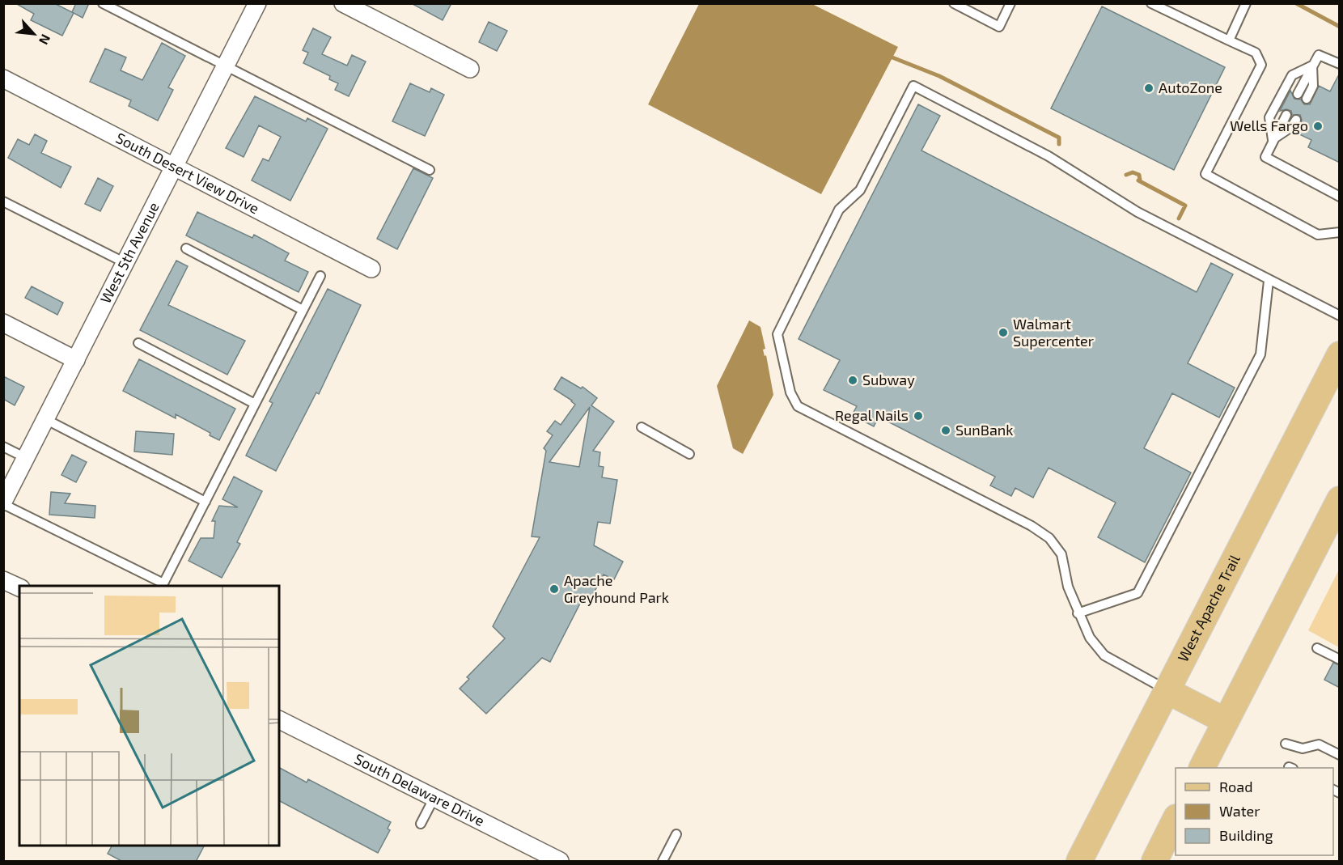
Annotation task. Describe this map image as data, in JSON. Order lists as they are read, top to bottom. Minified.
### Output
{"streets":{"main road":["West Apache Trail"],"street":["South Desert View Drive","West 5th Avenue","South Delaware Drive"]},"crossings":[["South Desert View Drive","West 5th Avenue"]],"places":["AutoZone","Wells Fargo","Walmart Supercenter","Subway","Regal Nails","SunBank","Apache Greyhound Park"],"legend":["Road","Water","Building"],"north":"bottom right"}
